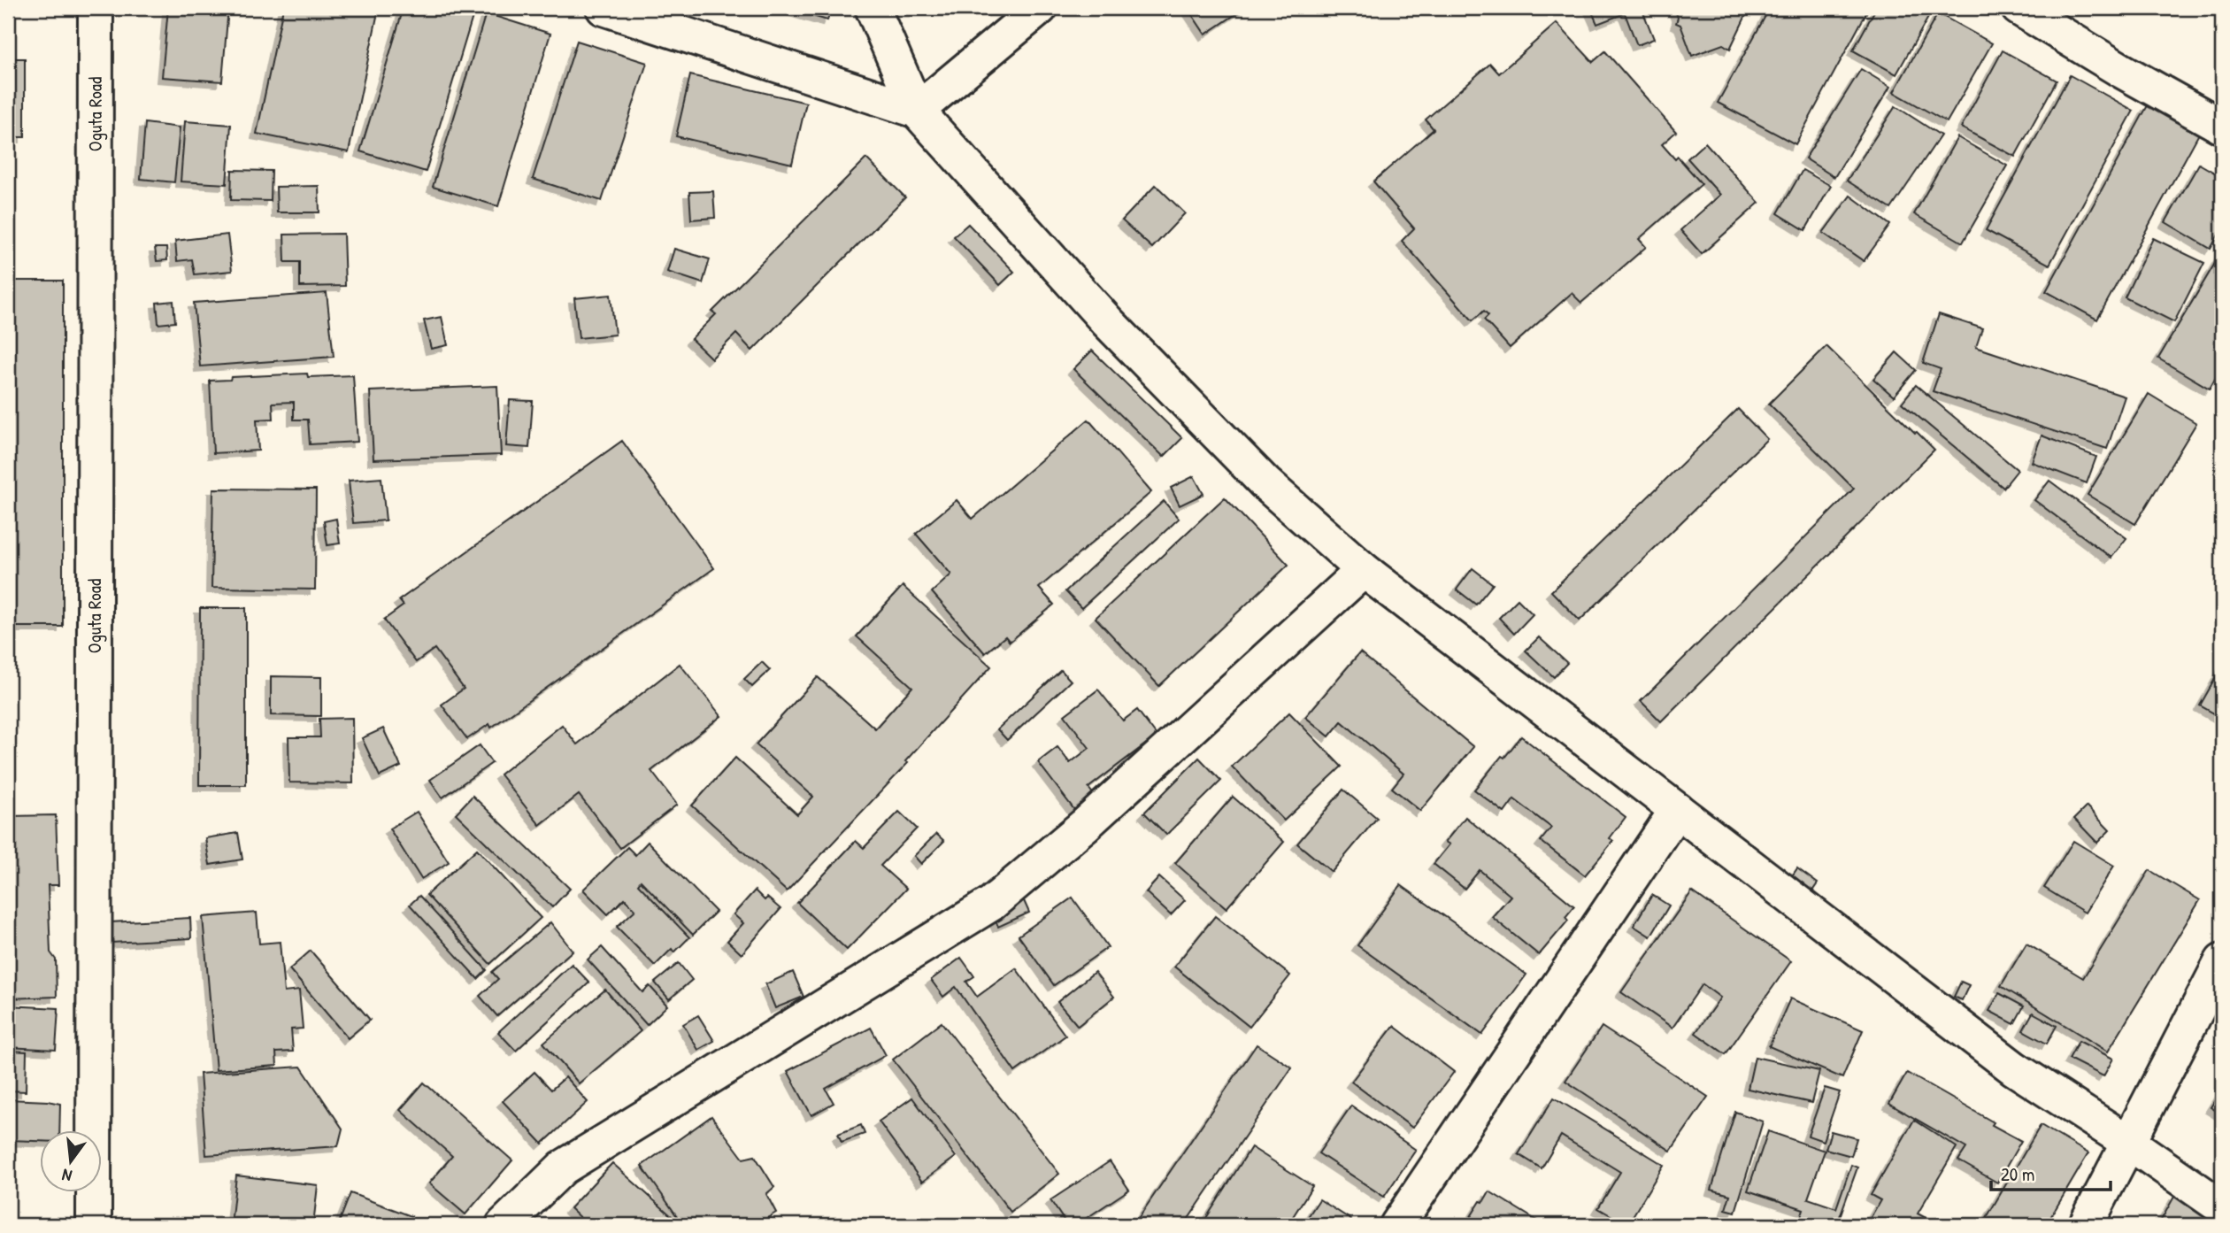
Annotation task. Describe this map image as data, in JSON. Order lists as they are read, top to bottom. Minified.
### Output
{"streets":{"street":["Oguta Road"]},"scale_bar":"20 m","north":"bottom"}
